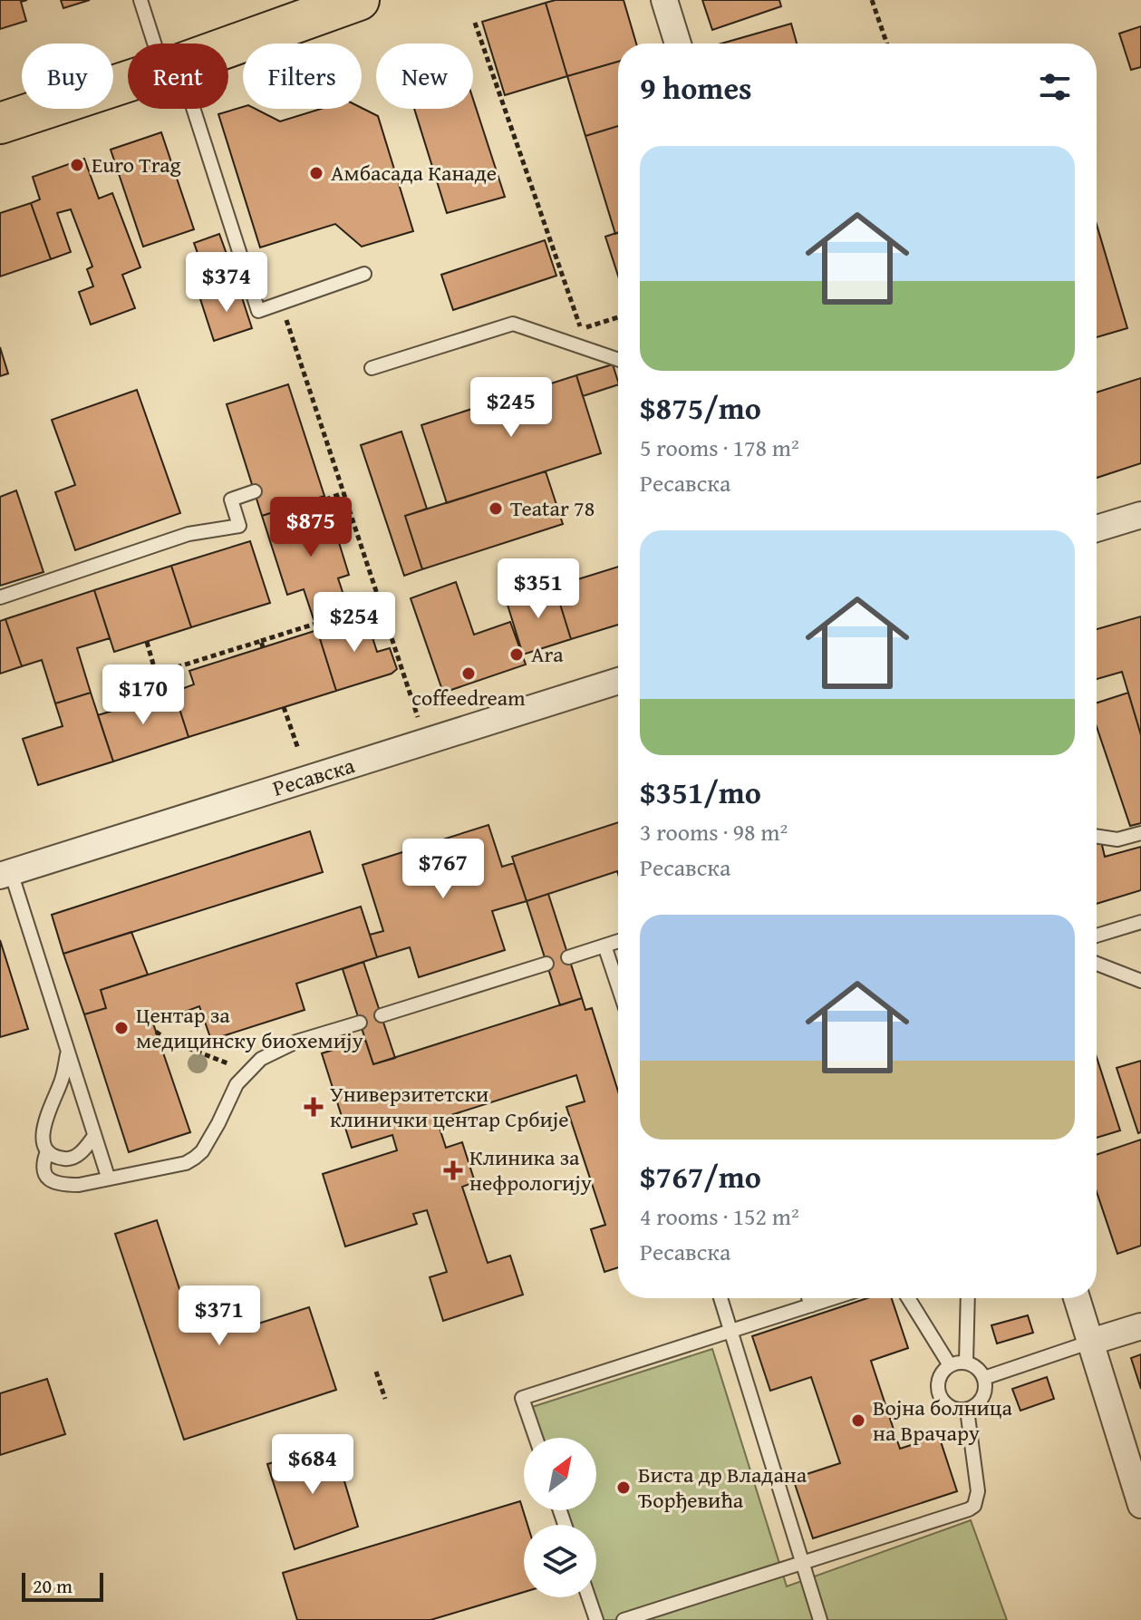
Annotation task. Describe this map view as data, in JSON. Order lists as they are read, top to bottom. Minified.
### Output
{"streets":{"street":["Ресавска"]},"places":{"other":["Euro Trag","Амбасада Канаде","Teatar 78","Ara","coffeedream","Центар за медицинску биохемију","Војна болница на Врачару","Биста др Владана Ђорђевића"],"health":["Универзитетски клинички центар Србије","Клиника за нефрологију"]},"scale_bar":"20 m","north":"top right","page":{"chip":["Buy","Rent","Filters","New"],"heading":"9 homes","list":[{"name":"$875/mo","note":"5 rooms · 178 m² · Ресавска"},{"name":"$351/mo","note":"3 rooms · 98 m² · Ресавска"},{"name":"$767/mo","note":"4 rooms · 152 m² · Ресавска"}],"price":["$374","$245","$875","$351","$254","$170","$767","$371","$684"],"scale":"20 m"}}
